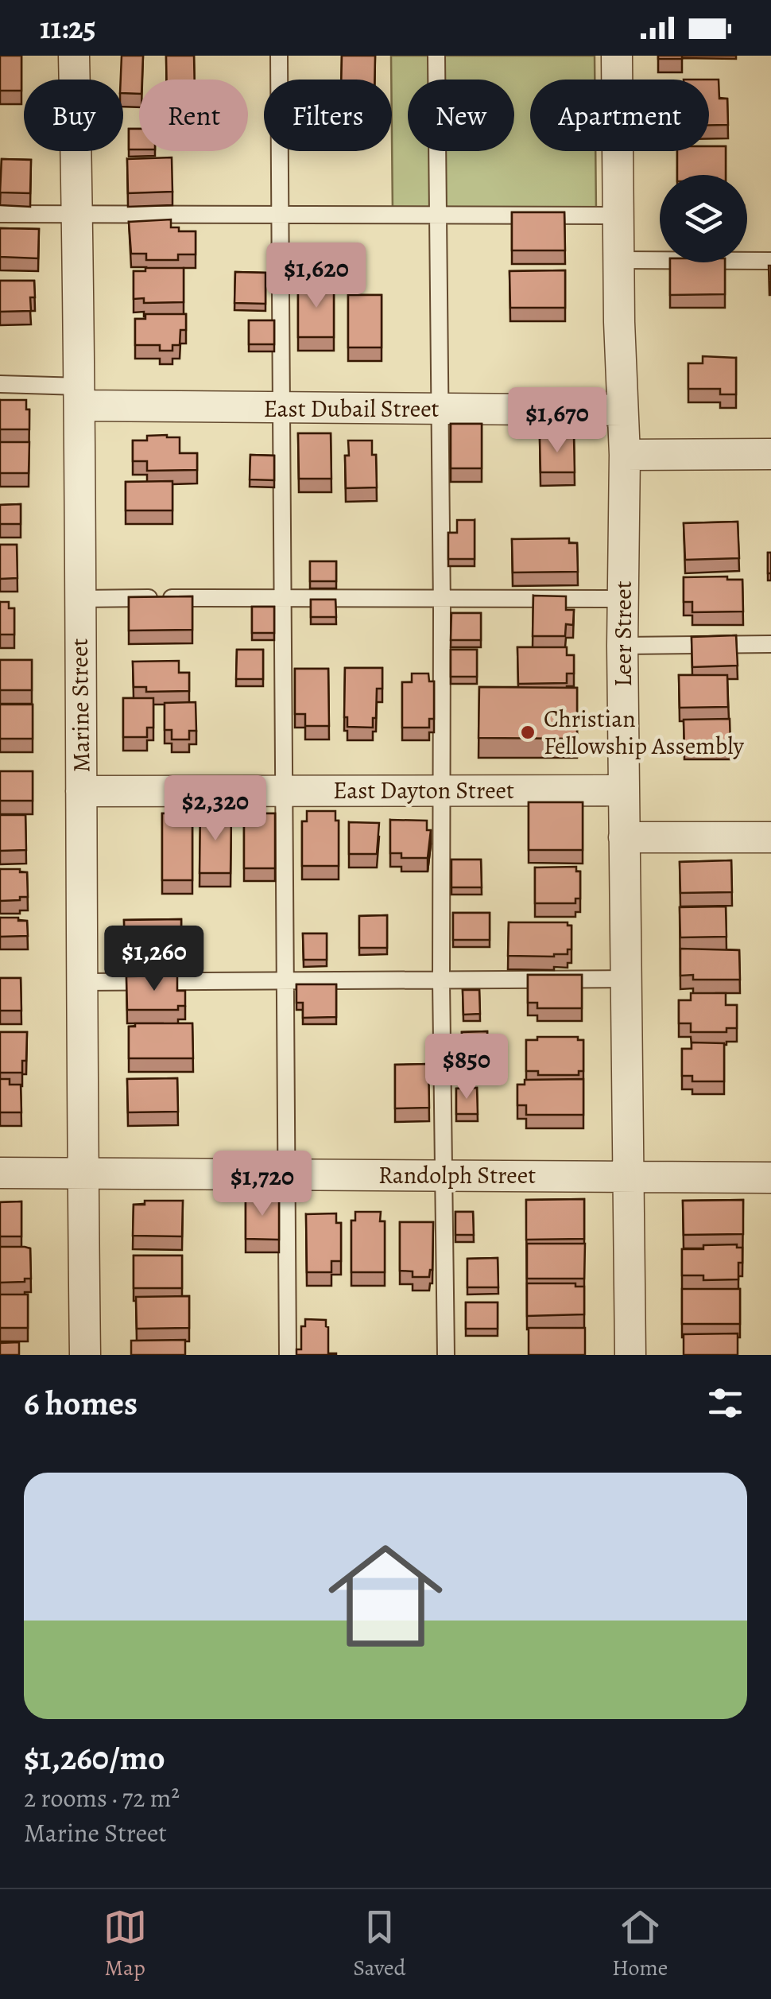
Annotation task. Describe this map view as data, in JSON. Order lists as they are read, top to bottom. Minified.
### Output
{"streets":{"street":["East Dubail Street","Leer Street","Marine Street","East Dayton Street","Randolph Street"]},"crossings":[["East Dubail Street","Leer Street"],["East Dubail Street","Marine Street"],["Leer Street","East Dayton Street"],["Leer Street","Randolph Street"],["Marine Street","East Dayton Street"],["Marine Street","Randolph Street"]],"places":["Christian Fellowship Assembly"],"page":{"status":"11:25","chip":["Buy","Rent","Filters","New","Apartment"],"price":["$1,620","$1,670","$2,320","$1,260","$850","$1,720"],"heading":"6 homes","list":[{"name":"$1,260/mo","note":"2 rooms · 72 m² · Marine Street"}],"tabs":["Map","Saved","Home"]}}
